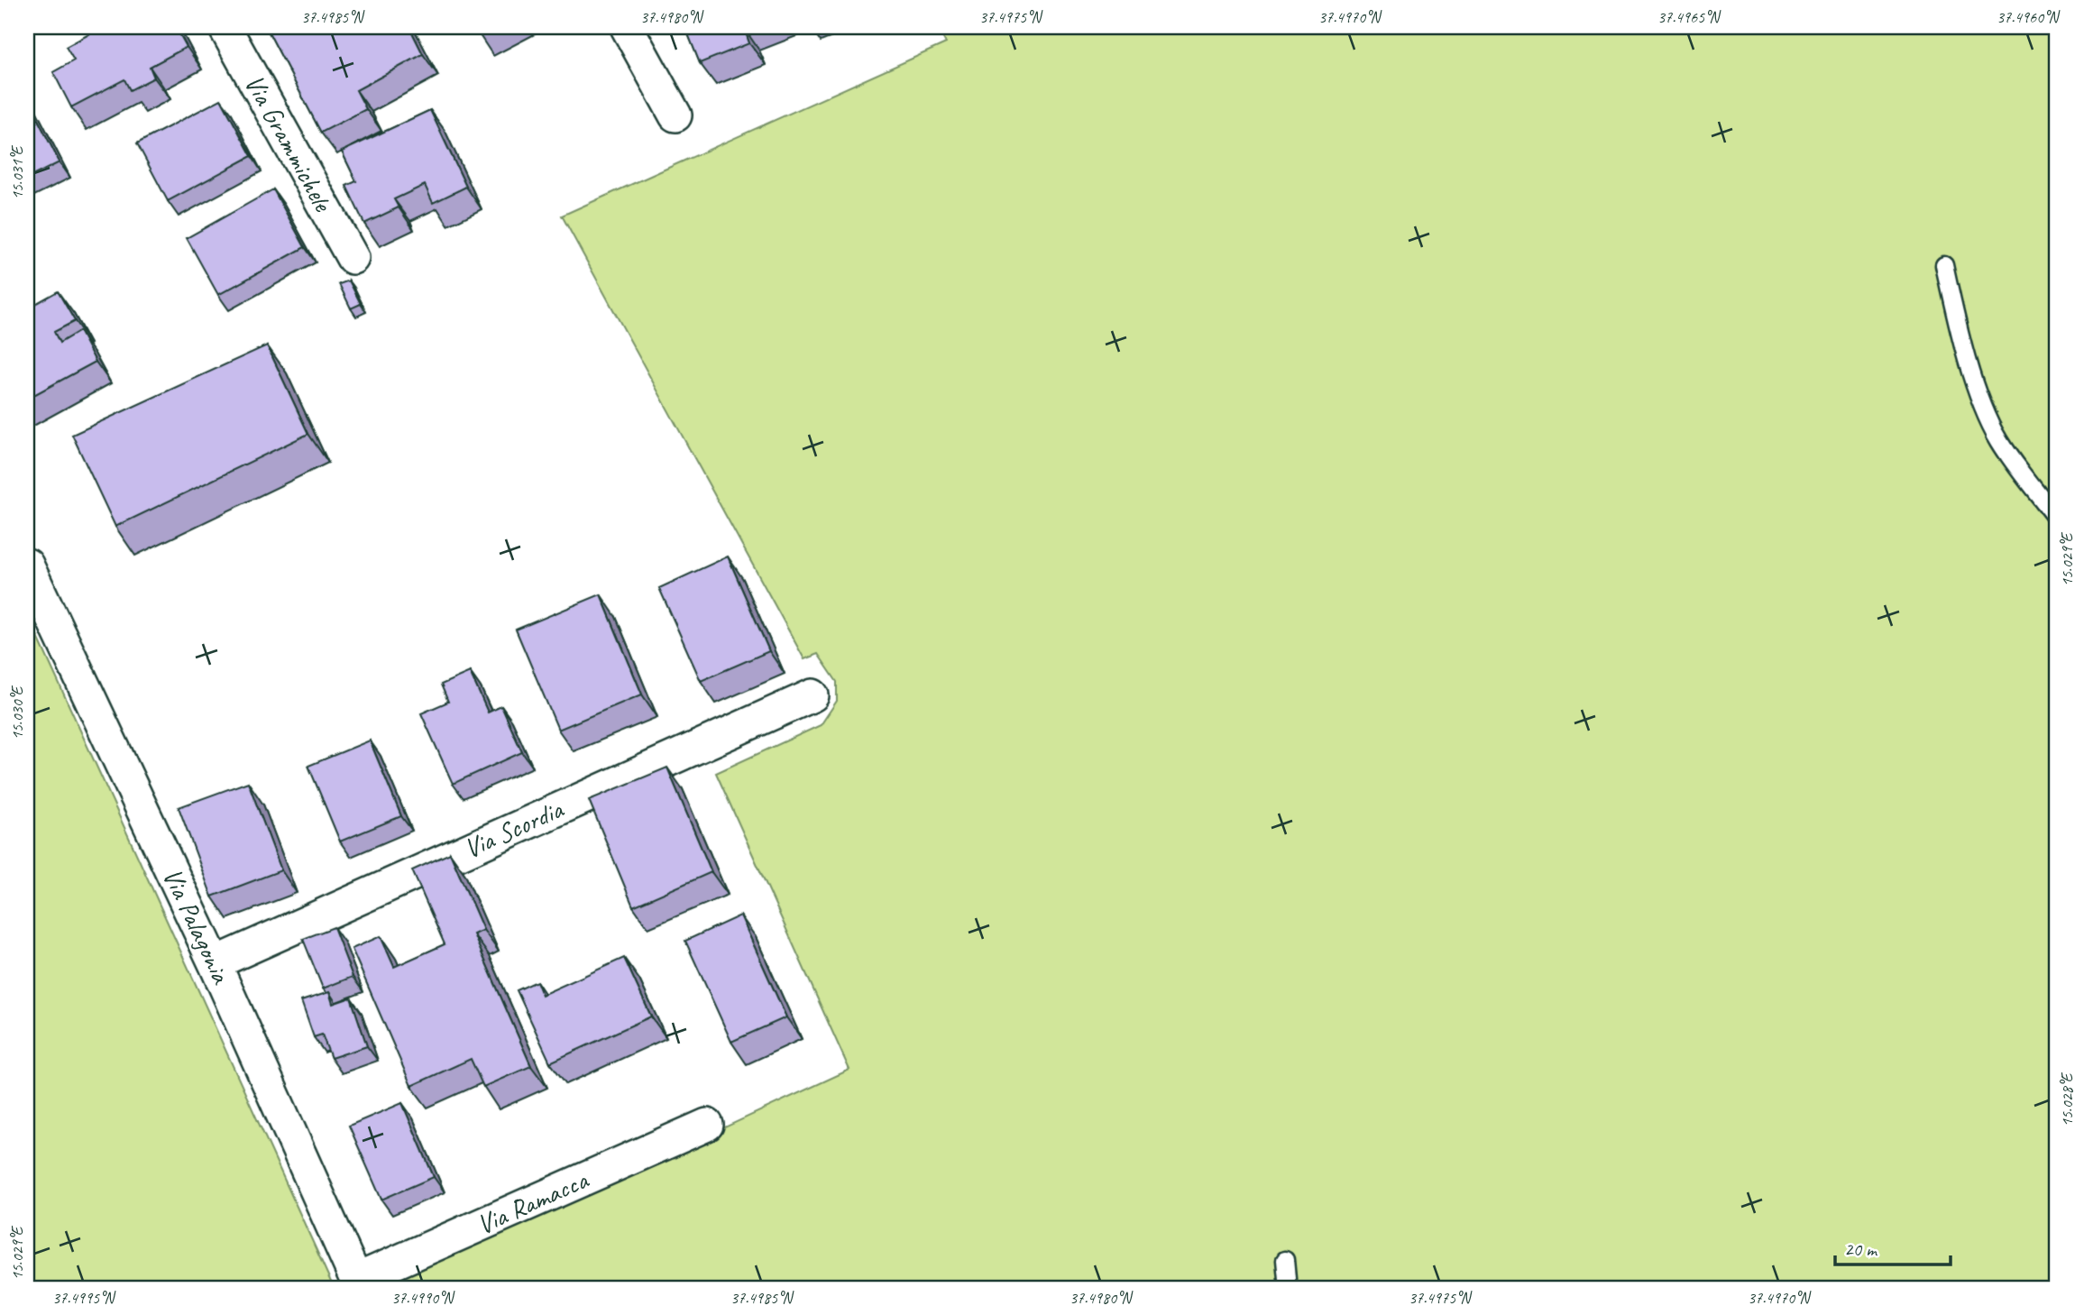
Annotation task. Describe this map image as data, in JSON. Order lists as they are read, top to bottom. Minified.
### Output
{"streets":{"street":["Via Grammichele","Via Scordia","Via Palagonia","Via Ramacca"]},"crossings":[["Via Scordia","Via Palagonia"],["Via Palagonia","Via Ramacca"]],"scale_bar":"20 m","coordinates":["37.4985°N","37.4980°N","37.4975°N","37.4970°N","37.4965°N","37.4960°N","15.031°E","15.029°E","15.030°E","15.028°E","37.4995°N","37.4990°N"]}
